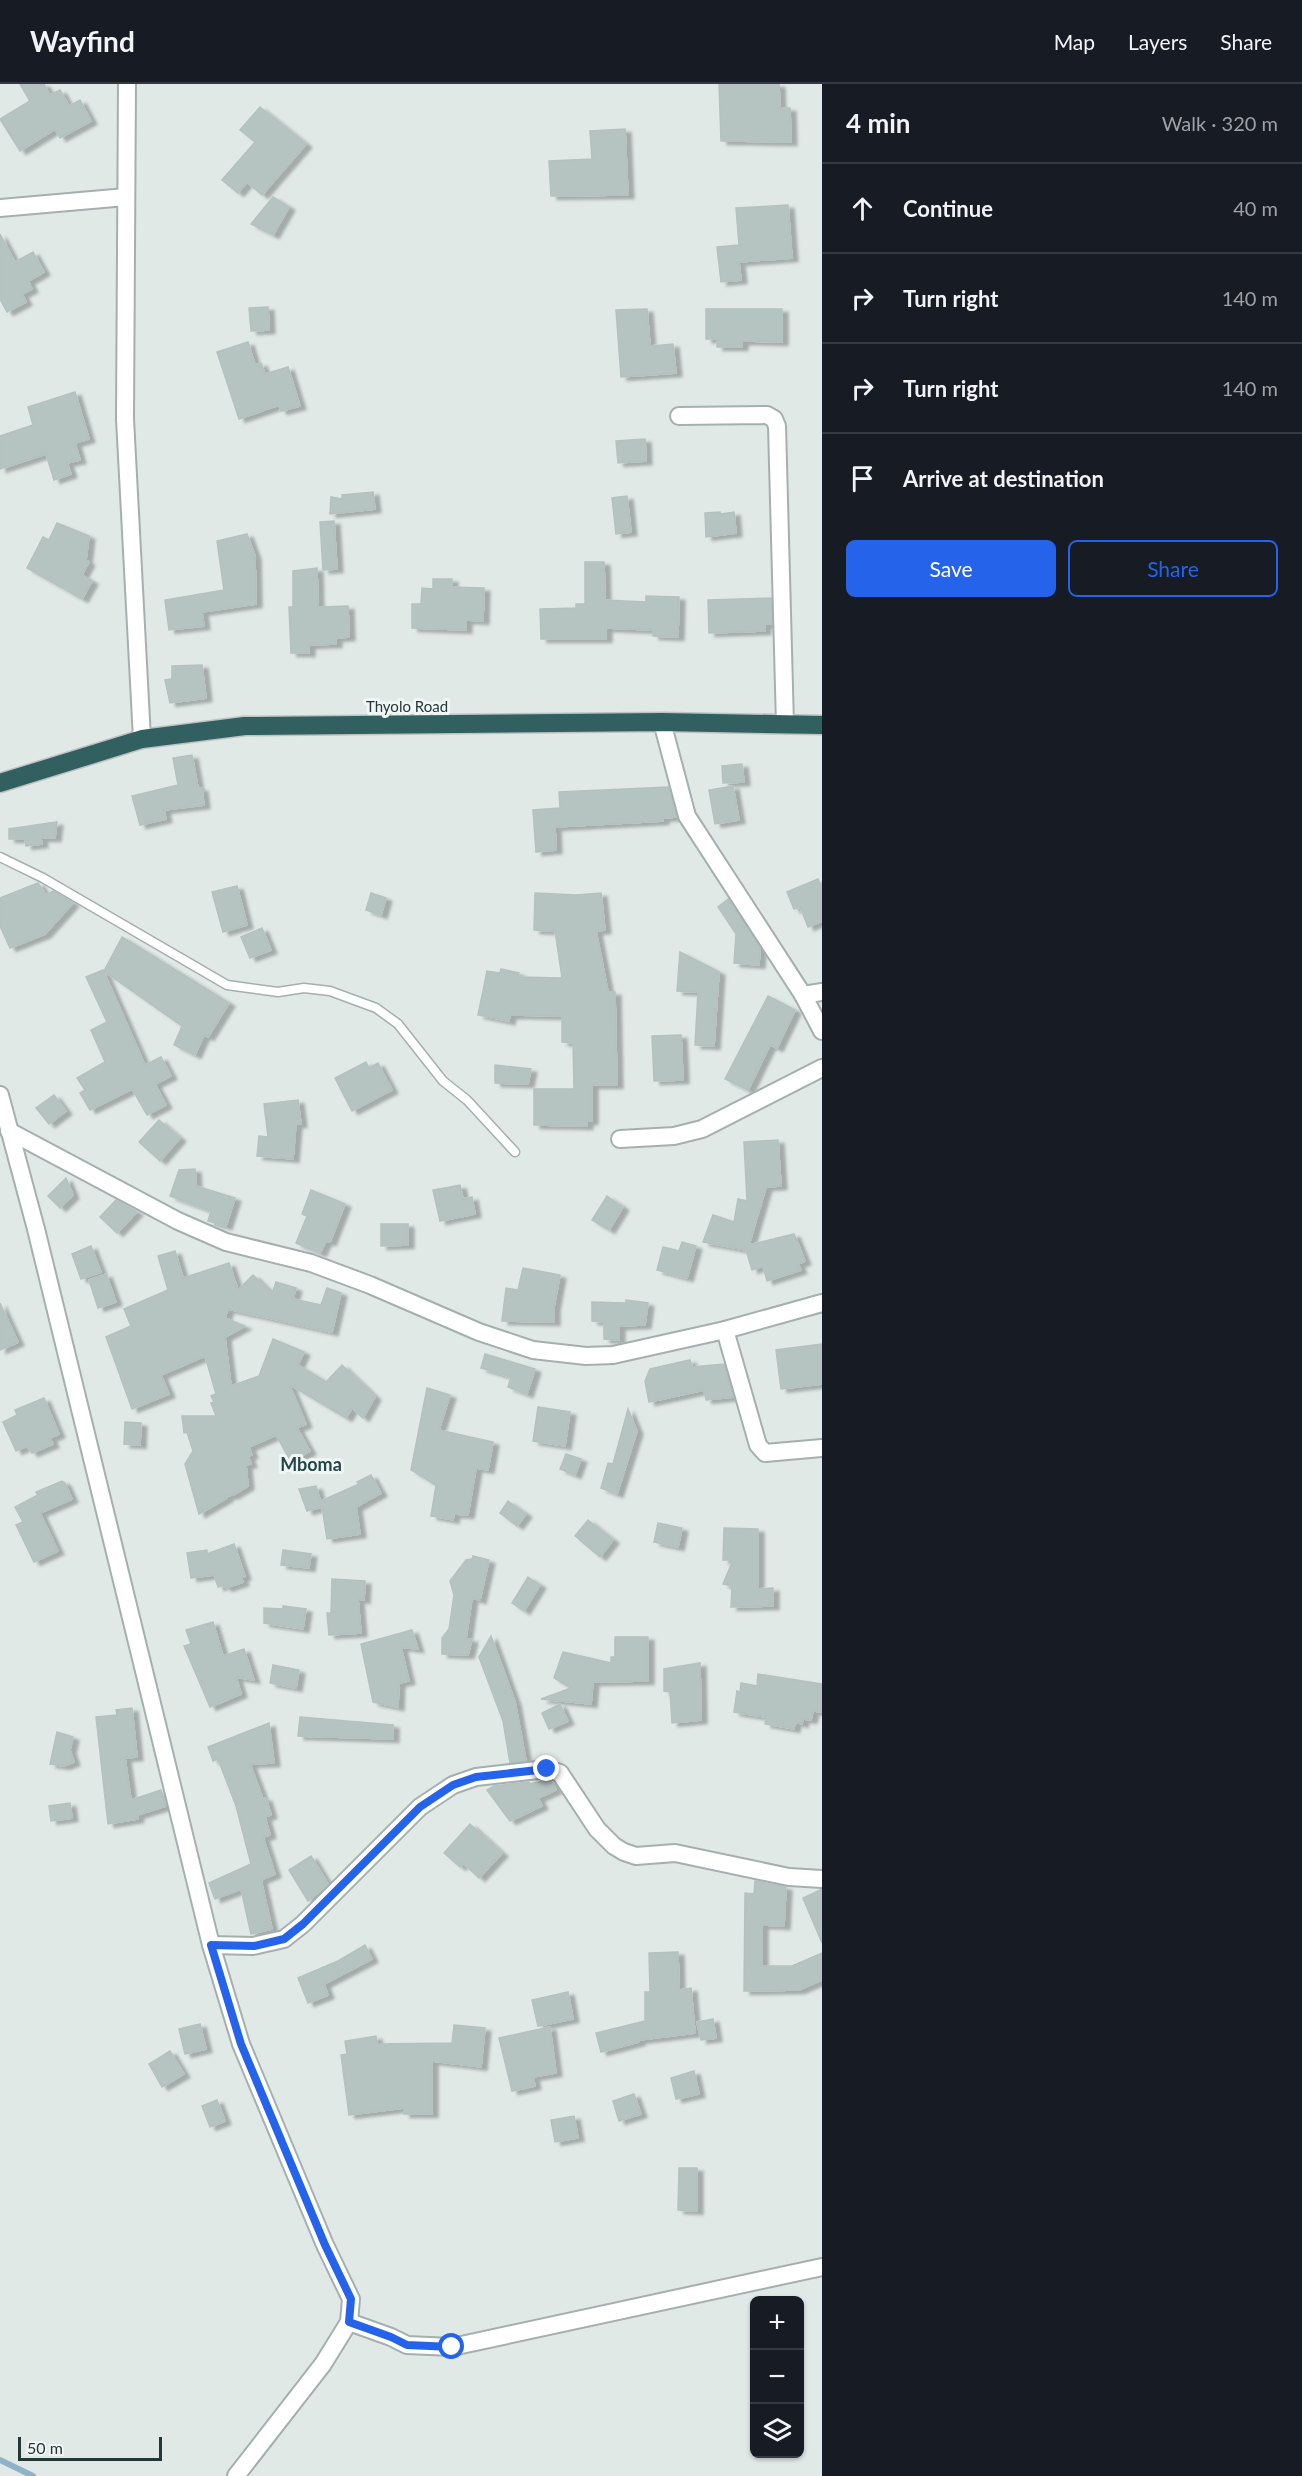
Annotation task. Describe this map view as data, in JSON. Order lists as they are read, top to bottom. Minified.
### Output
{"streets":{"highway":["Thyolo Road"]},"districts":["Mboma"],"scale_bar":"50 m","page":{"header":"Wayfind","nav":["Map","Layers","Share"],"heading":["4 min","Walk · 320 m"],"list":[["Continue","40 m"],["Turn right","140 m"],["Turn right","140 m"],"Arrive at destination"],"buttons":["Save","Share"],"map_buttons":["+","−"],"scale":"50 m"}}
